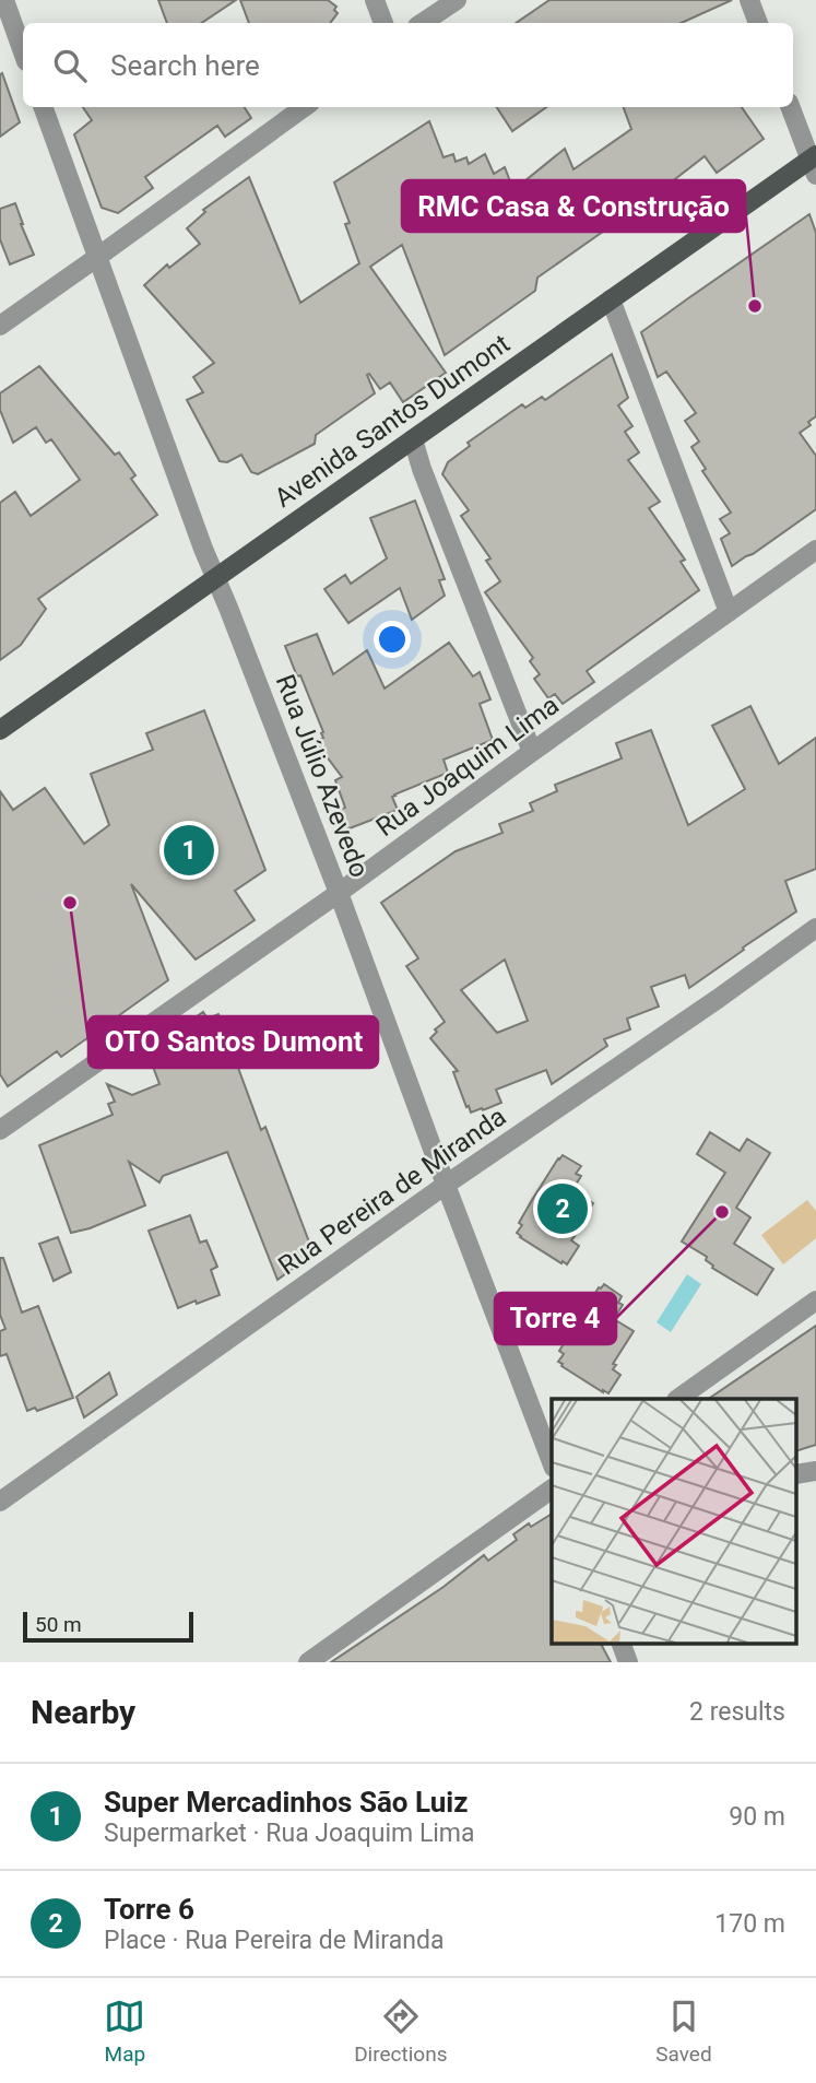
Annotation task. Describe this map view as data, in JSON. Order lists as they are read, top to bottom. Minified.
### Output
{"streets":{"main road":["Avenida Santos Dumont"],"street":["Rua Joaquim Lima","Rua Júlio Azevedo","Rua Pereira de Miranda"]},"crossings":[["Avenida Santos Dumont","Rua Júlio Azevedo"],["Rua Joaquim Lima","Rua Júlio Azevedo"],["Rua Júlio Azevedo","Rua Pereira de Miranda"]],"places":["RMC Casa & Construção","OTO Santos Dumont","Torre 4"],"scale_bar":"50 m","page":{"search":"Search here","pins":["1","2"],"scale":"50 m","heading":["Nearby","2 results"],"list":[{"mark":"1","name":"Super Mercadinhos São Luiz","note":"Supermarket · Rua Joaquim Lima","value":"90 m"},{"mark":"2","name":"Torre 6","note":"Place · Rua Pereira de Miranda","value":"170 m"}],"nav":["Map","Directions","Saved"]}}
